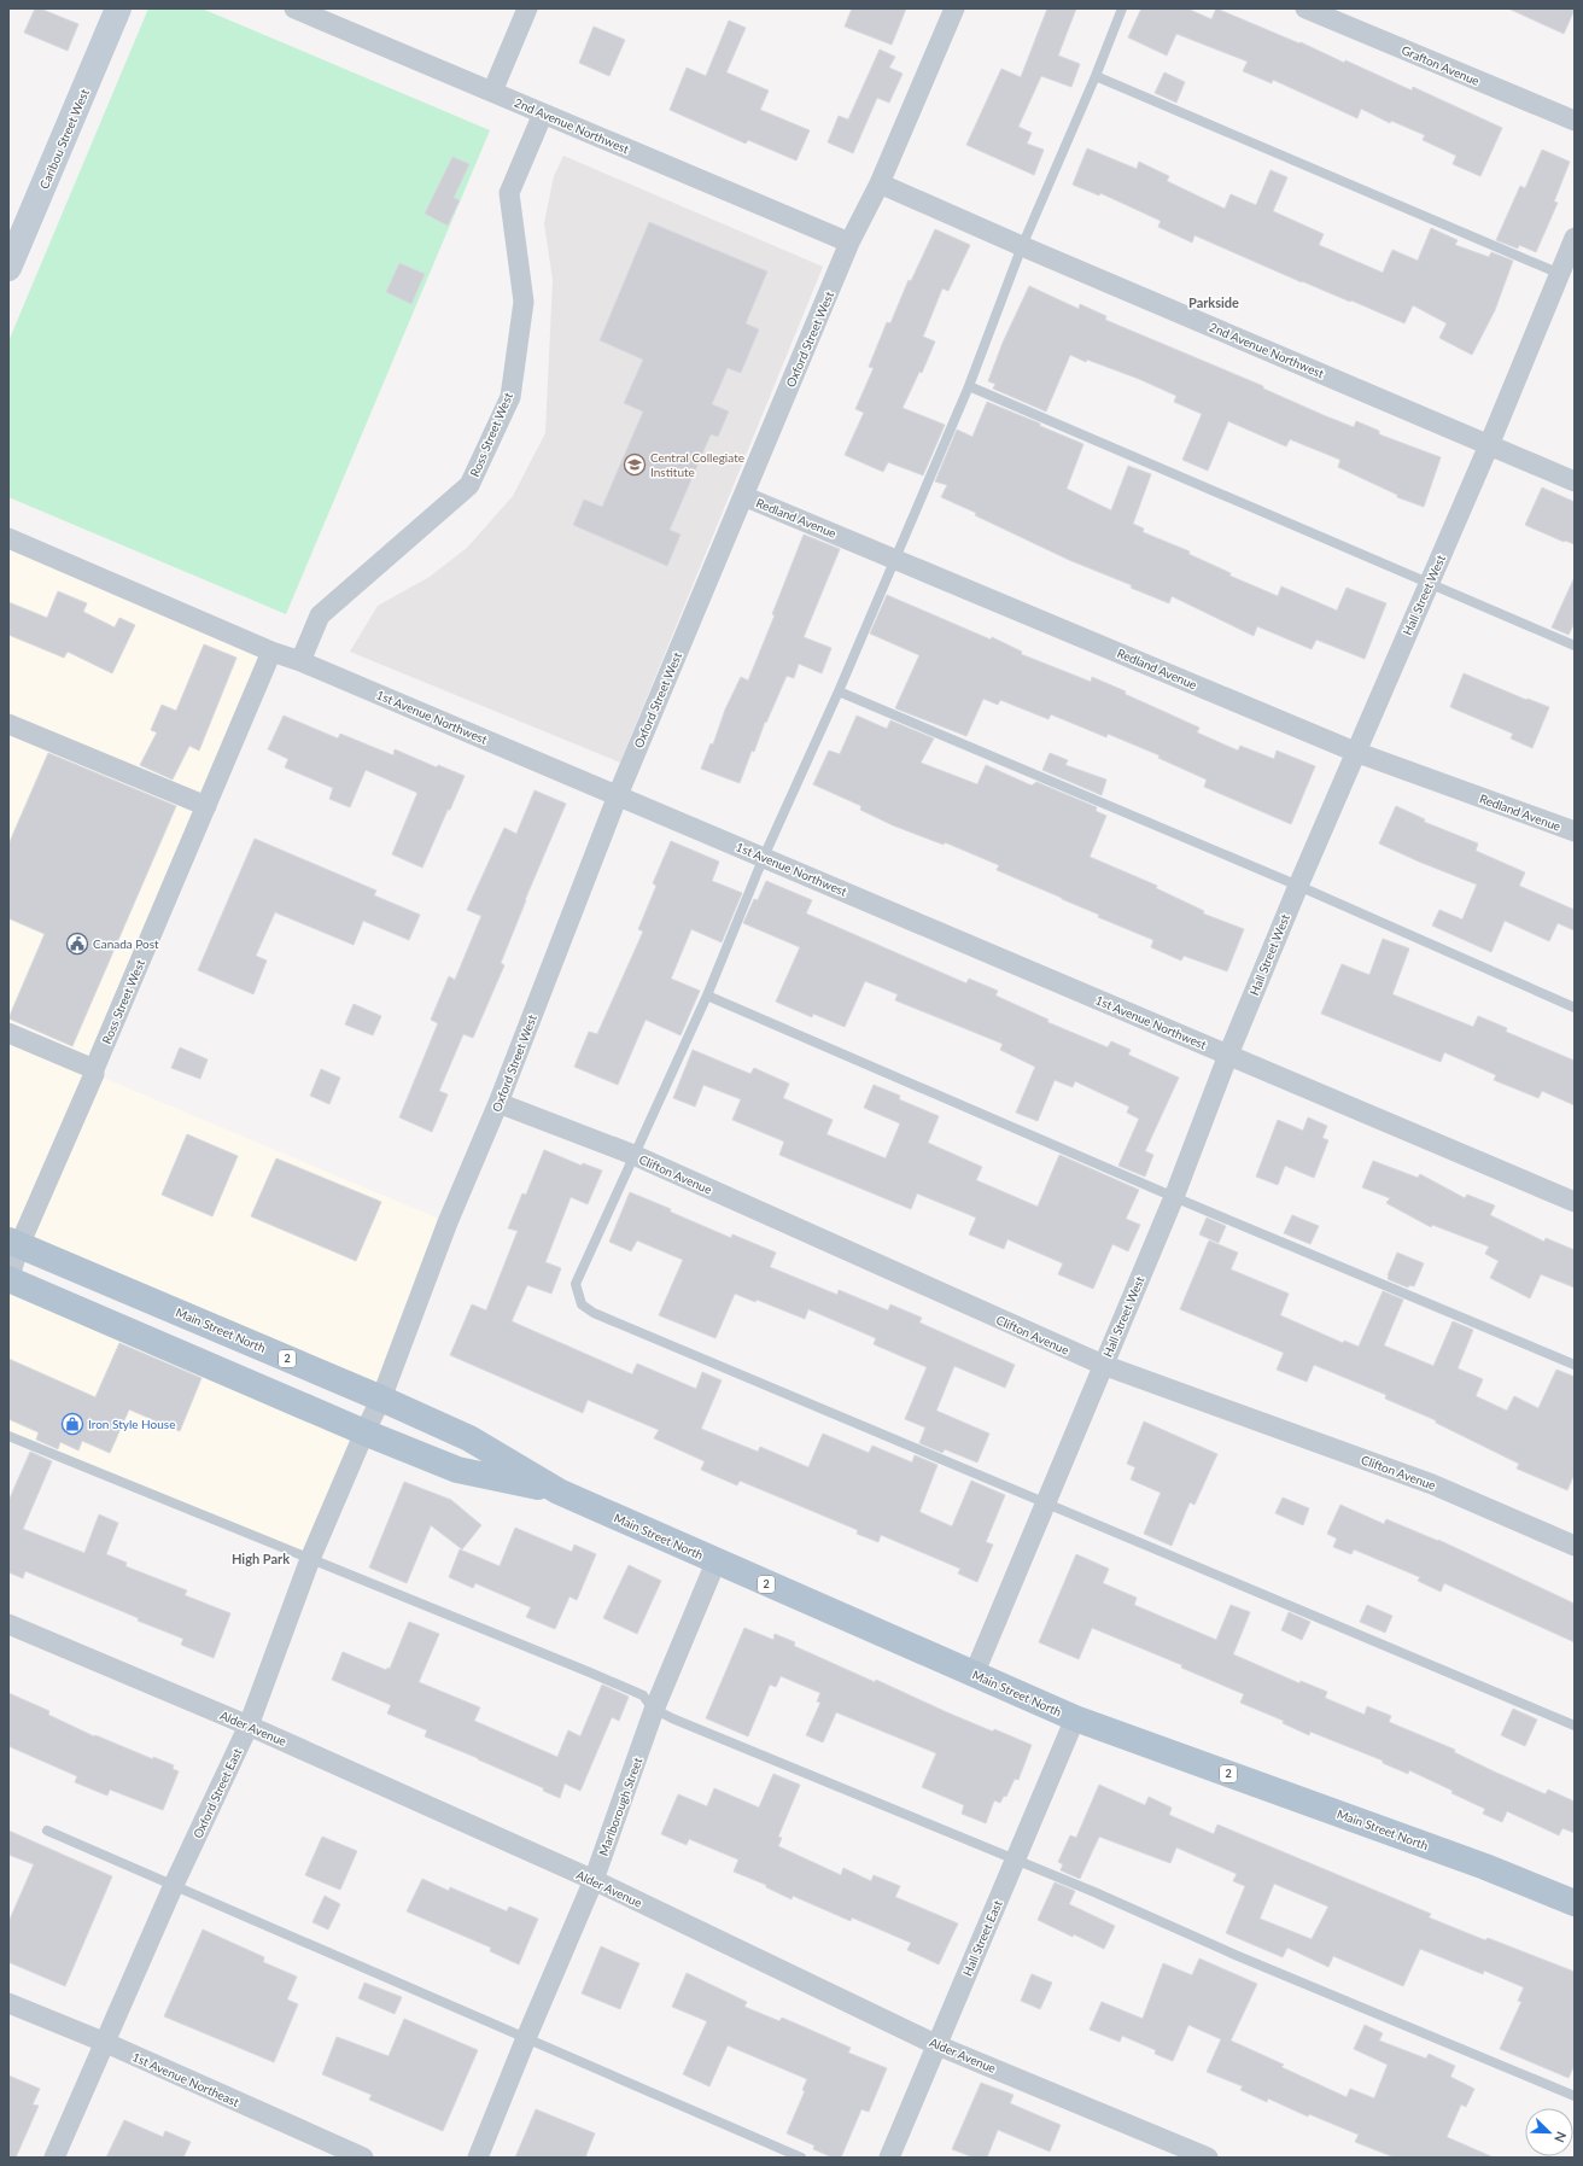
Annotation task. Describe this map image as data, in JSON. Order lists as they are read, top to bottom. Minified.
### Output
{"streets":{"main road":["Main Street North","2"],"street":["Grafton Avenue","2nd Avenue Northwest","Caribou Street West","Oxford Street West","Ross Street West","Redland Avenue","Hall Street West","1st Avenue Northwest","Clifton Avenue","Alder Avenue","Oxford Street East","Marlborough Street","Hall Street East","1st Avenue Northeast"]},"crossings":[["2nd Avenue Northwest","Oxford Street West"],["2nd Avenue Northwest","Ross Street West"],["2nd Avenue Northwest","Hall Street West"],["Oxford Street West","Redland Avenue"],["Oxford Street West","1st Avenue Northwest"],["Oxford Street West","Clifton Avenue"],["Oxford Street West","Main Street North"],["Oxford Street West","Oxford Street East"],["Ross Street West","1st Avenue Northwest"],["Ross Street West","Main Street North"],["Redland Avenue","Hall Street West"],["Hall Street West","1st Avenue Northwest"],["Hall Street West","Clifton Avenue"],["Hall Street West","Main Street North"],["Main Street North","Oxford Street East"],["Main Street North","Marlborough Street"],["Main Street North","Hall Street East"],["Alder Avenue","Oxford Street East"],["Alder Avenue","Marlborough Street"],["Alder Avenue","Hall Street East"],["Oxford Street East","1st Avenue Northeast"]],"districts":["Parkside","High Park"],"places":{"school or university":["Central Collegiate Institute"],"public building":["Canada Post"],"shop":["Iron Style House"]},"north":"bottom right"}
